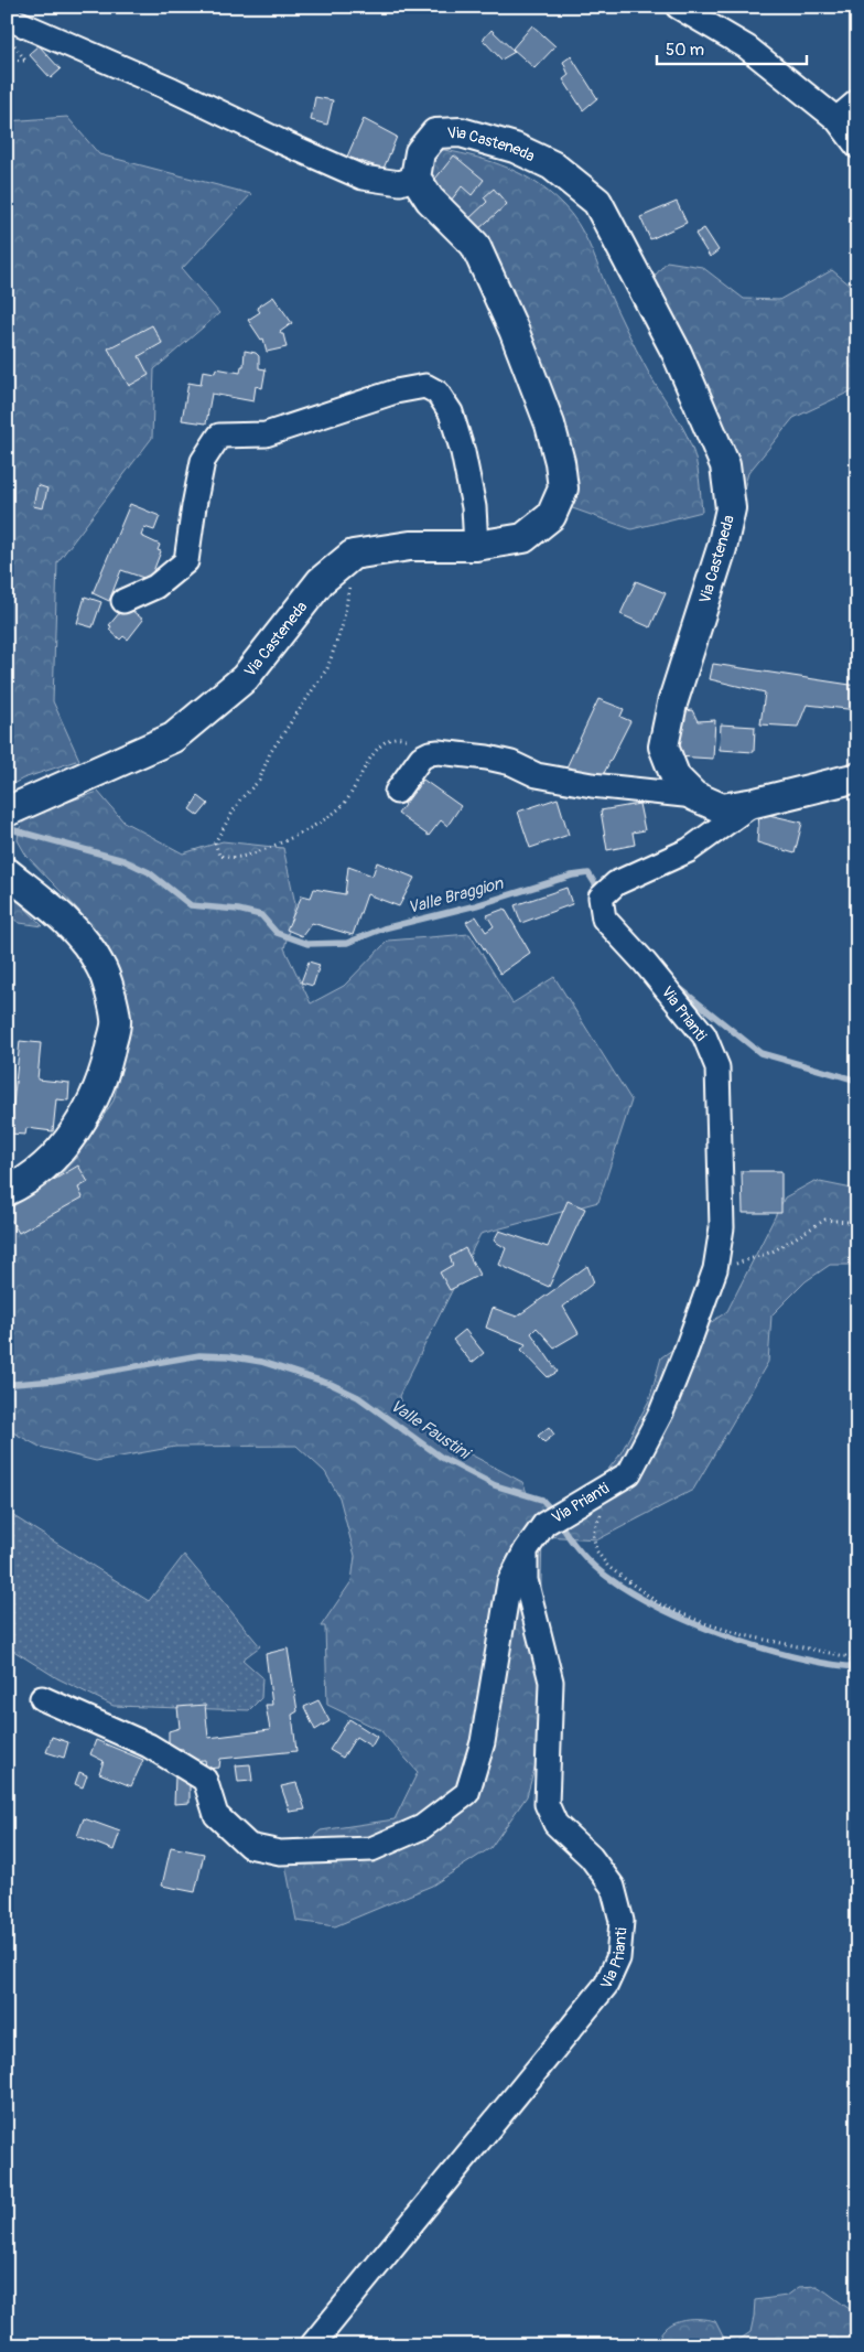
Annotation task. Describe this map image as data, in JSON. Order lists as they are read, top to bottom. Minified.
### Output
{"streets":{"street":["Via Casteneda","Via Prianti"]},"crossings":[["Via Casteneda","Via Prianti"]],"water":["Valle Braggion","Valle Faustini"],"scale_bar":"50 m"}
